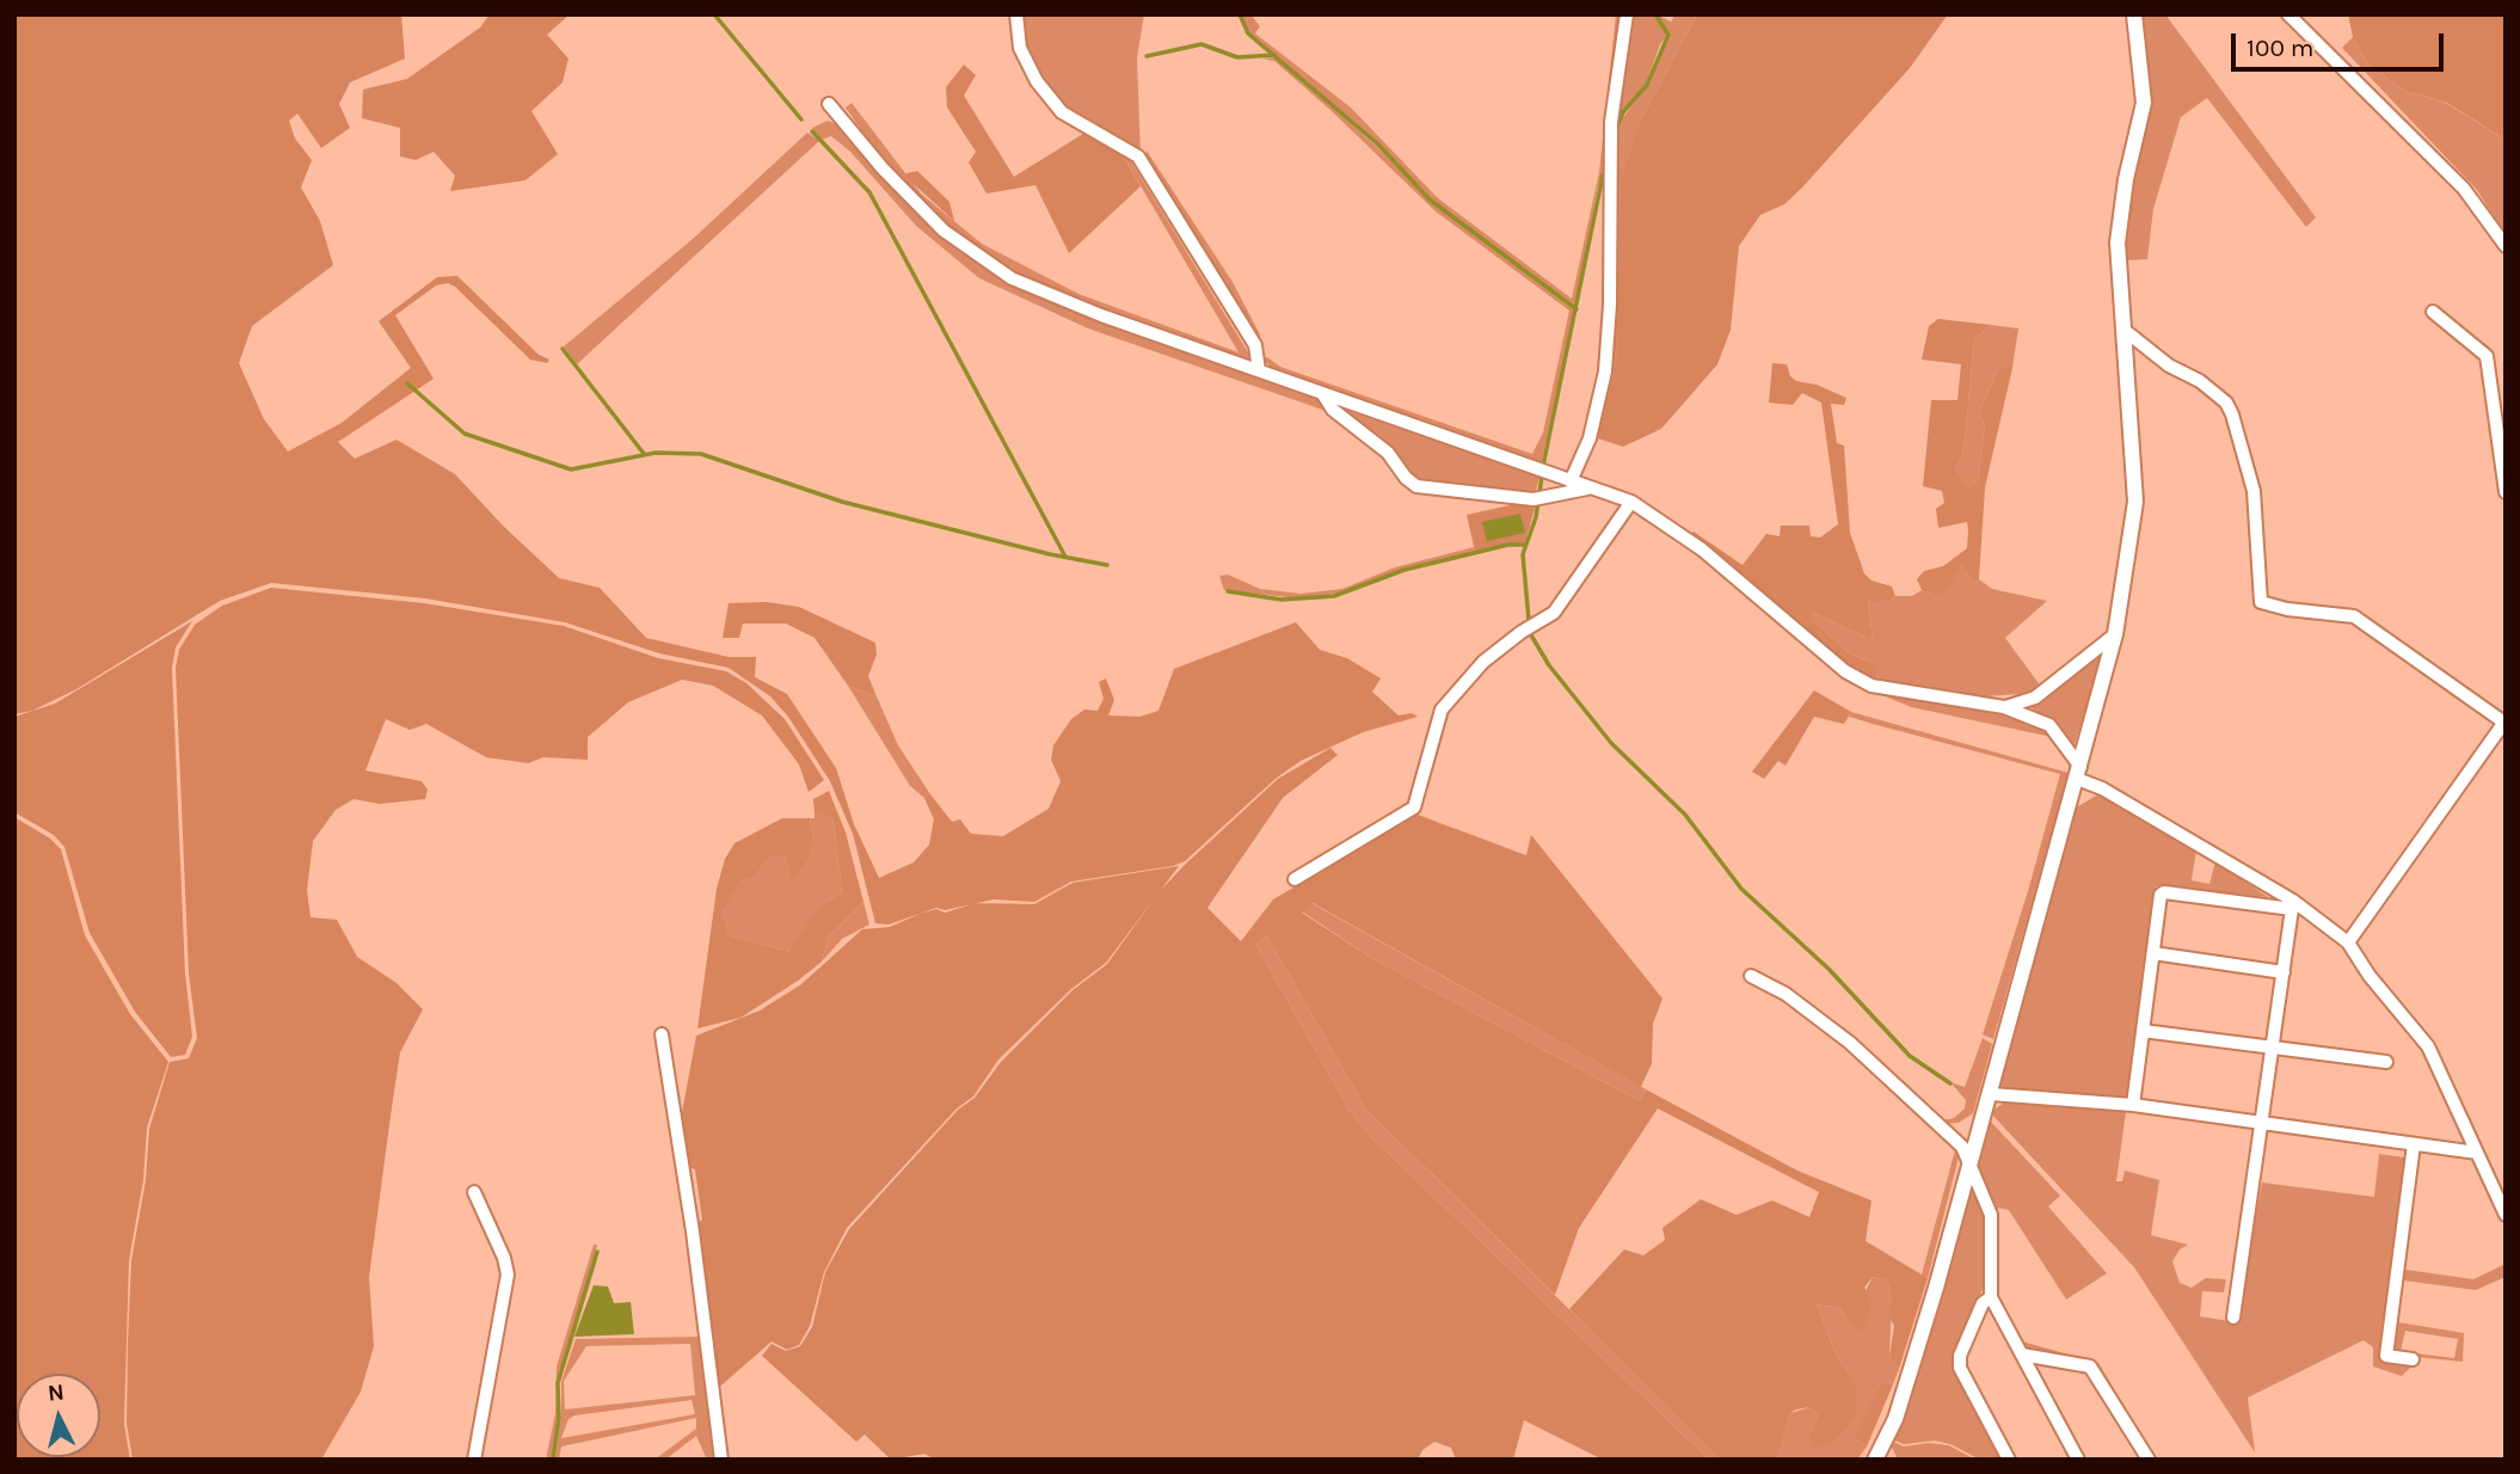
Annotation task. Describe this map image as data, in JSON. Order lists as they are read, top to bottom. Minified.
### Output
{"scale_bar":"100 m","north":"top"}
